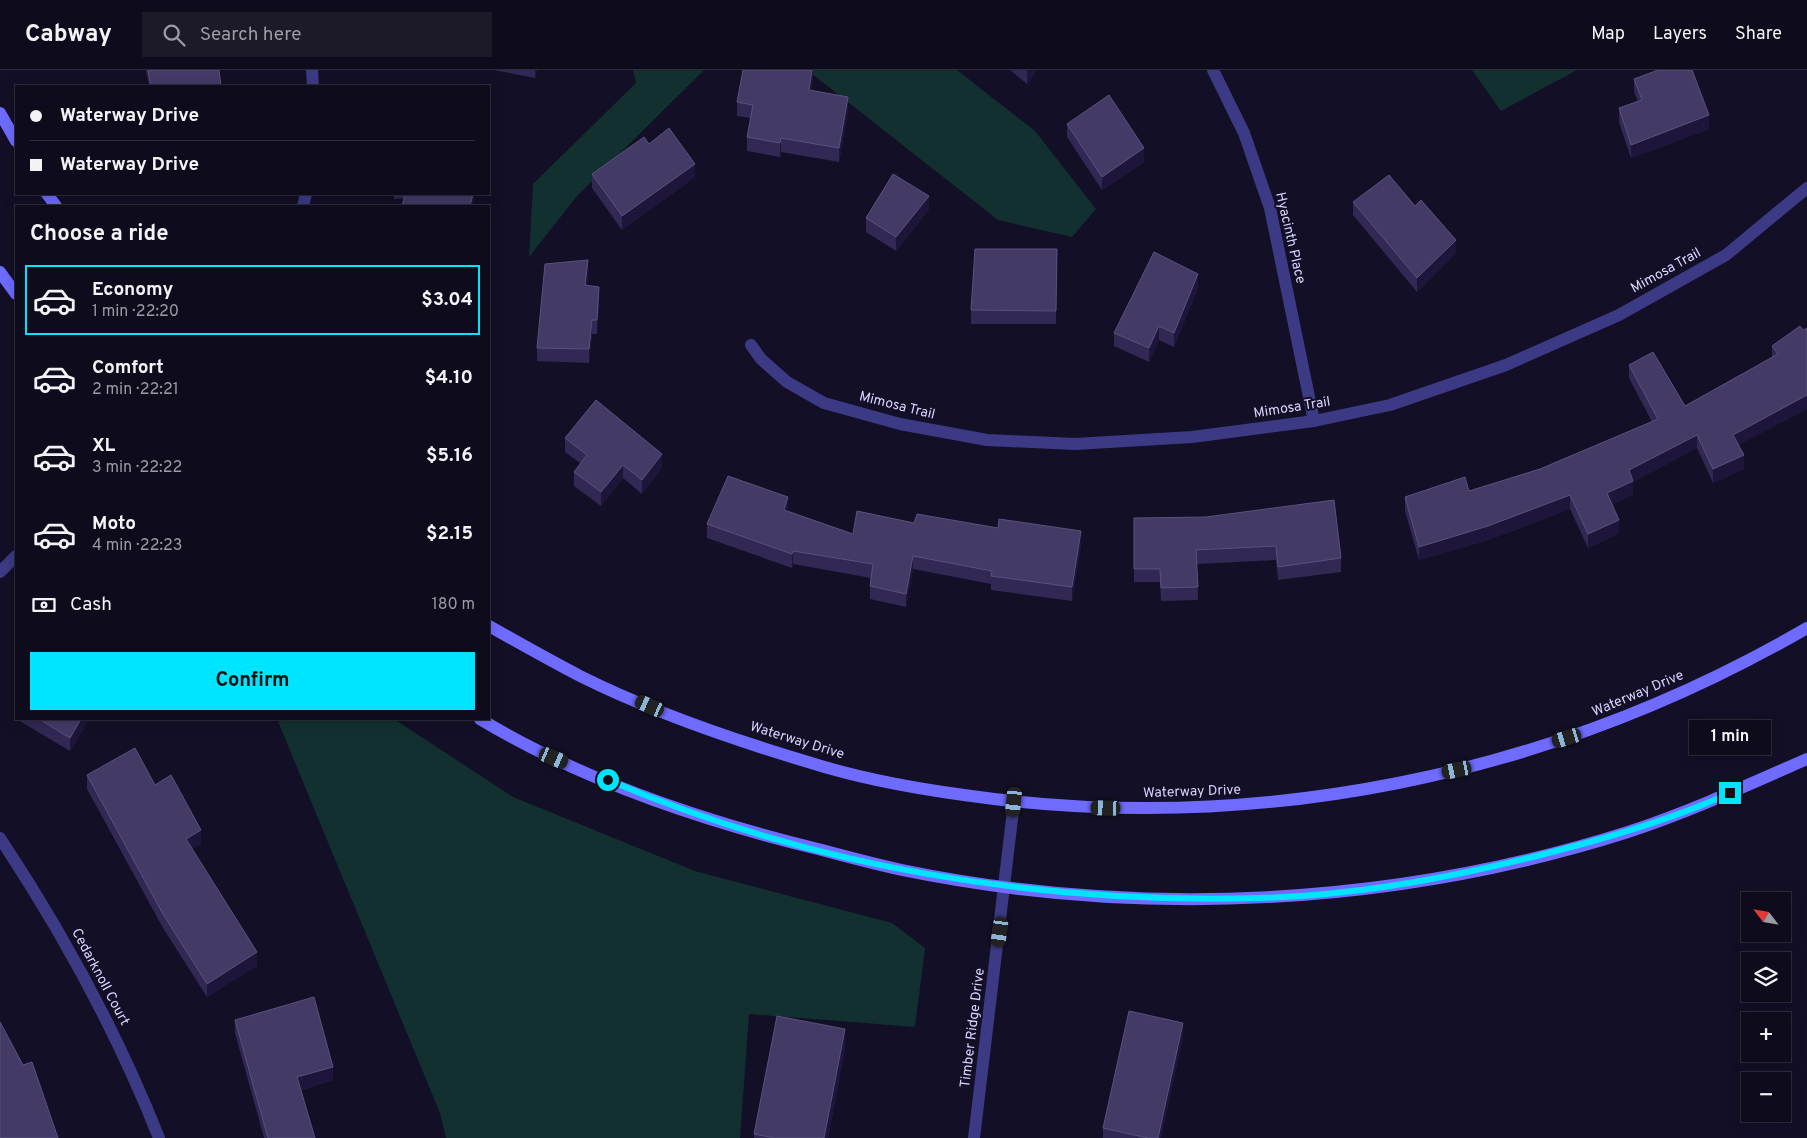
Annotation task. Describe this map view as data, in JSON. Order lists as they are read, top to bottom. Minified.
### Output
{"streets":{"main road":["Waterway Drive"],"street":["Hyacinth Place","Mimosa Trail","Cedarknoll Court","Timber Ridge Drive"]},"crossings":[["Hyacinth Place","Mimosa Trail"],["Waterway Drive","Timber Ridge Drive"]],"north":"top left","page":{"header":"Cabway","search":"Search here","nav":["Map","Layers","Share"],"banner":["Waterway Drive","Waterway Drive"],"heading":"Choose a ride","list":[{"name":"Economy","note":"1 min · 22:20","value":"$3.04"},{"name":"Comfort","note":"2 min · 22:21","value":"$4.10"},{"name":"XL","note":"3 min · 22:22","value":"$5.16"},{"name":"Moto","note":"4 min · 22:23","value":"$2.15"}],"pay":["Cash","180 m"],"buttons":"Confirm","bubble":"1 min","map_buttons":["+","−"]}}
